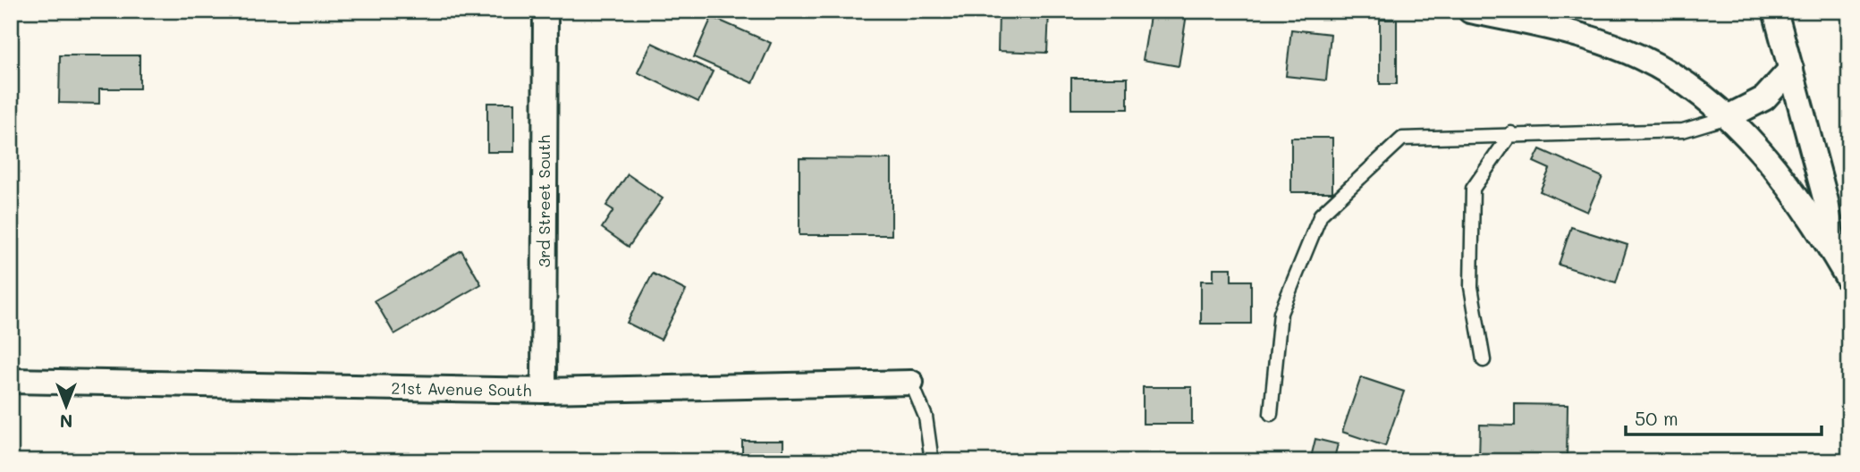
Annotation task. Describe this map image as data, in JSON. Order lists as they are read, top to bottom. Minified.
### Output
{"streets":{"street":["3rd Street South","21st Avenue South"]},"crossings":[["3rd Street South","21st Avenue South"]],"scale_bar":"50 m","north":"bottom"}
